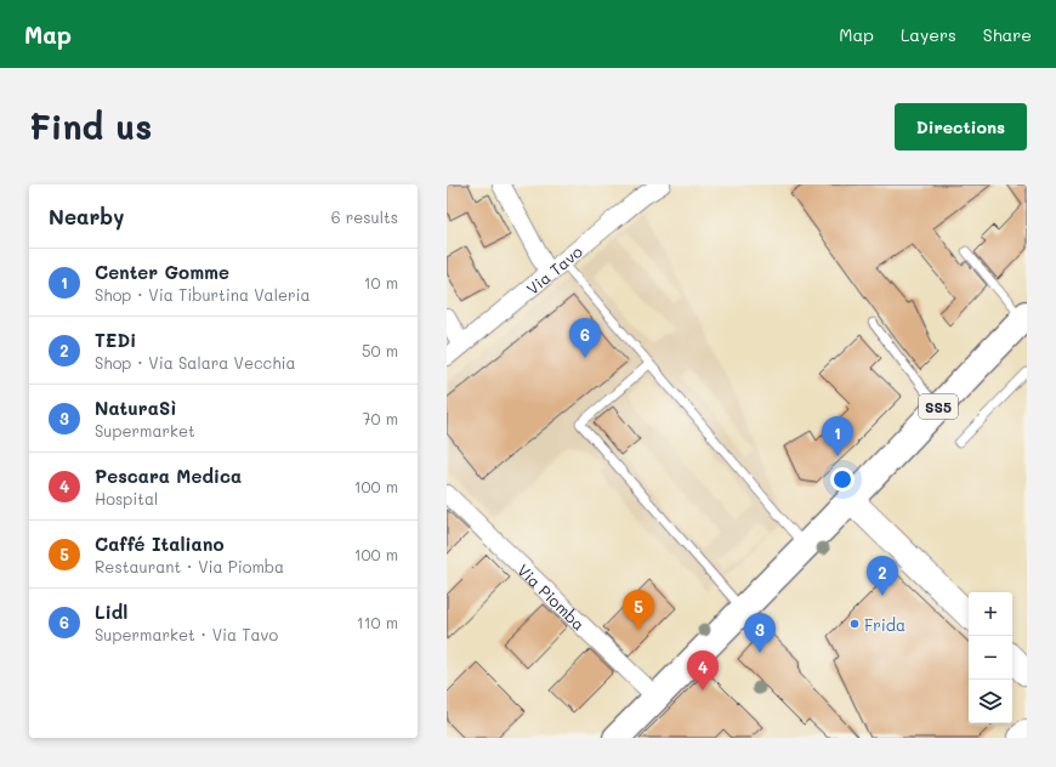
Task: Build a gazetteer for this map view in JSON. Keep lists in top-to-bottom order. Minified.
{"streets":{"main road":["SS5"],"street":["Via Tavo","Via Piomba"]},"crossings":[["SS5","Via Piomba"]],"places":["Frida"],"page":{"header":"Map","nav":["Map","Layers","Share"],"buttons":"Directions","title":"Find us","heading":["Nearby","6 results"],"list":[{"mark":"1","name":"Center Gomme","note":"Shop · Via Tiburtina Valeria","value":"10 m"},{"mark":"2","name":"TEDi","note":"Shop · Via Salara Vecchia","value":"50 m"},{"mark":"3","name":"NaturaSì","note":"Supermarket","value":"70 m"},{"mark":"4","name":"Pescara Medica","note":"Hospital","value":"100 m"},{"mark":"5","name":"Caffé Italiano","note":"Restaurant · Via Piomba","value":"100 m"},{"mark":"6","name":"Lidl","note":"Supermarket · Via Tavo","value":"110 m"}],"pins":["6","1","2","5","3","4"],"map_buttons":["+","−"]}}
